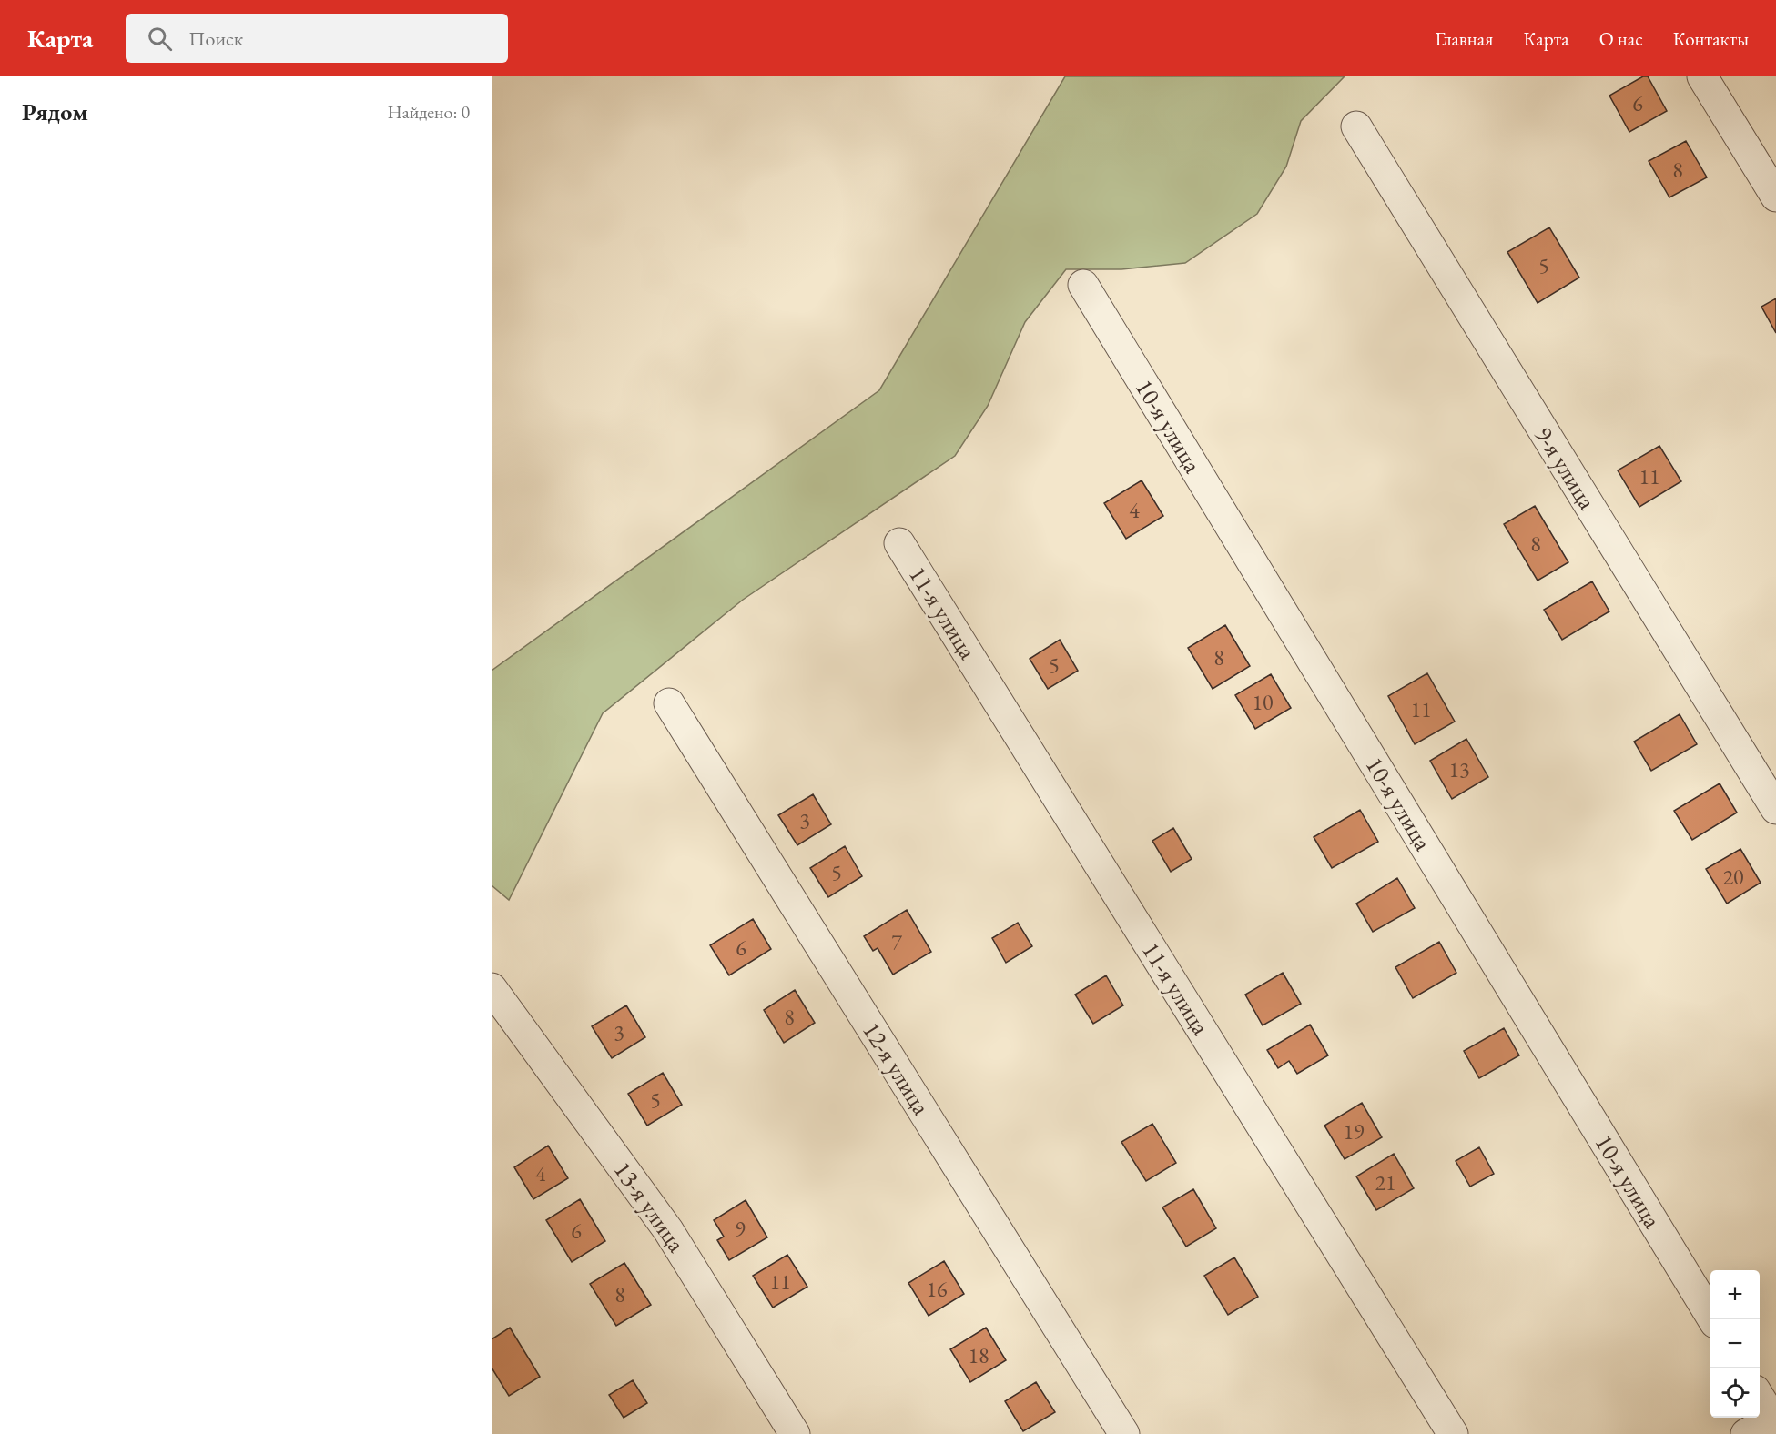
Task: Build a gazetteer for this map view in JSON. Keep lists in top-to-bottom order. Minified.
{"streets":{"street":["10-я улица","9-я улица","11-я улица","12-я улица","13-я улица"]},"house_numbers":["6","8","5","11","4","8","8","5","10","11","13","3","5","20","7","6","8","3","5","19","4","21","9","6","11","16","8","18"],"page":{"header":"Карта","search":"Поиск","nav":["Главная","Карта","О нас","Контакты"],"heading":["Рядом","Найдено: 0"],"map_buttons":["+","−"]}}
